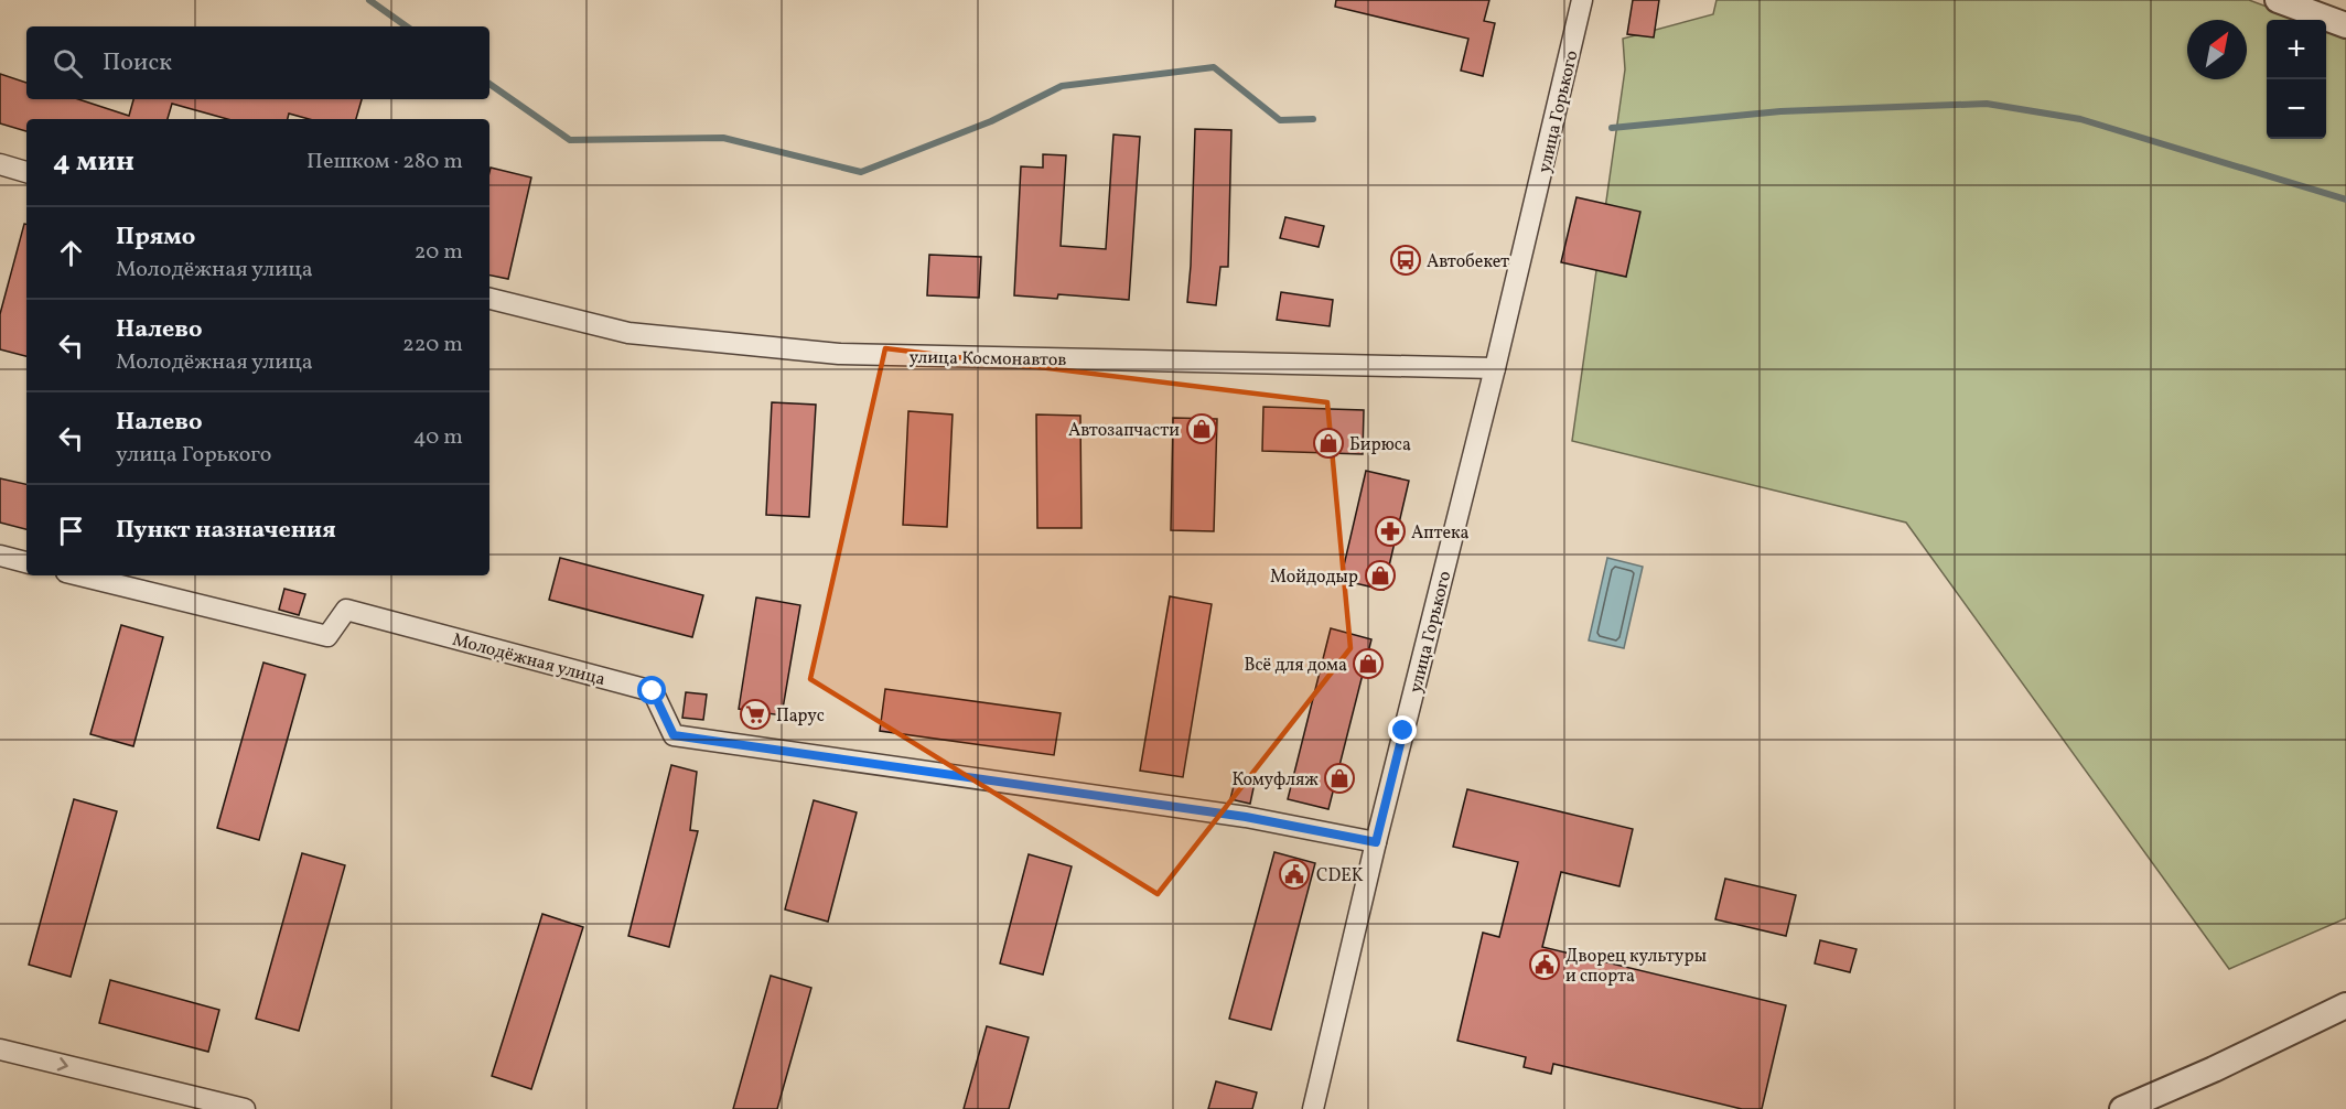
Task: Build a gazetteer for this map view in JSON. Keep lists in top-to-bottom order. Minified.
{"streets":{"street":["улица Горького","улица Космонавтов","Молодёжная улица"]},"crossings":[["улица Горького","улица Космонавтов"],["улица Горького","Молодёжная улица"]],"places":{"bus stop":["Автобекет"],"shop":["Автозапчасти","Бирюса","Мойдодыр","Всё для дома","Комуфляж"],"pharmacy":["Аптека"],"supermarket":["Парус"],"public building":["CDEK","Дворец культуры и спорта"]},"north":"top right","page":{"map_buttons":["+","−"],"search":"Поиск","heading":["4 мин","Пешком · 280 m"],"list":[["Прямо","Молодёжная улица","20 m"],["Налево","Молодёжная улица","220 m"],["Налево","улица Горького","40 m"],"Пункт назначения"]}}
